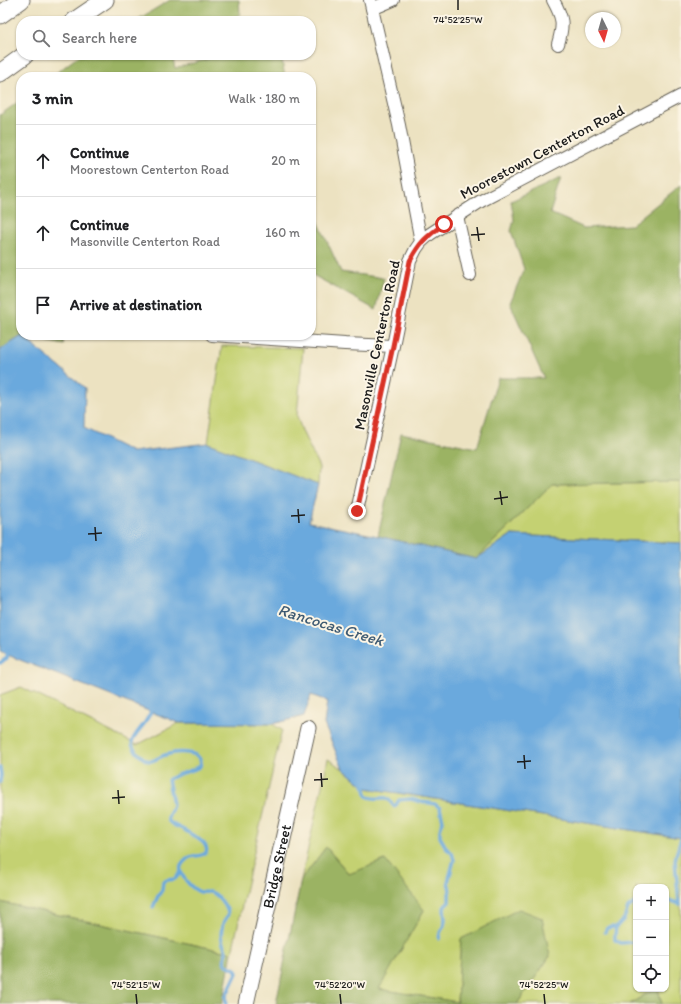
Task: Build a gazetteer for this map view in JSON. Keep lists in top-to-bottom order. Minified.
{"streets":{"main road":["Bridge Street"],"street":["Moorestown Centerton Road","Masonville Centerton Road"]},"crossings":[["Moorestown Centerton Road","Masonville Centerton Road"]],"water":["Rancocas Creek"],"north":"bottom","page":{"search":"Search here","heading":["3 min","Walk · 180 m"],"list":[["Continue","Moorestown Centerton Road","20 m"],["Continue","Masonville Centerton Road","160 m"],"Arrive at destination"],"map_buttons":["+","−"]},"coordinates":["74°52'25\"W","74°52'15\"W","74°52'20\"W"]}
